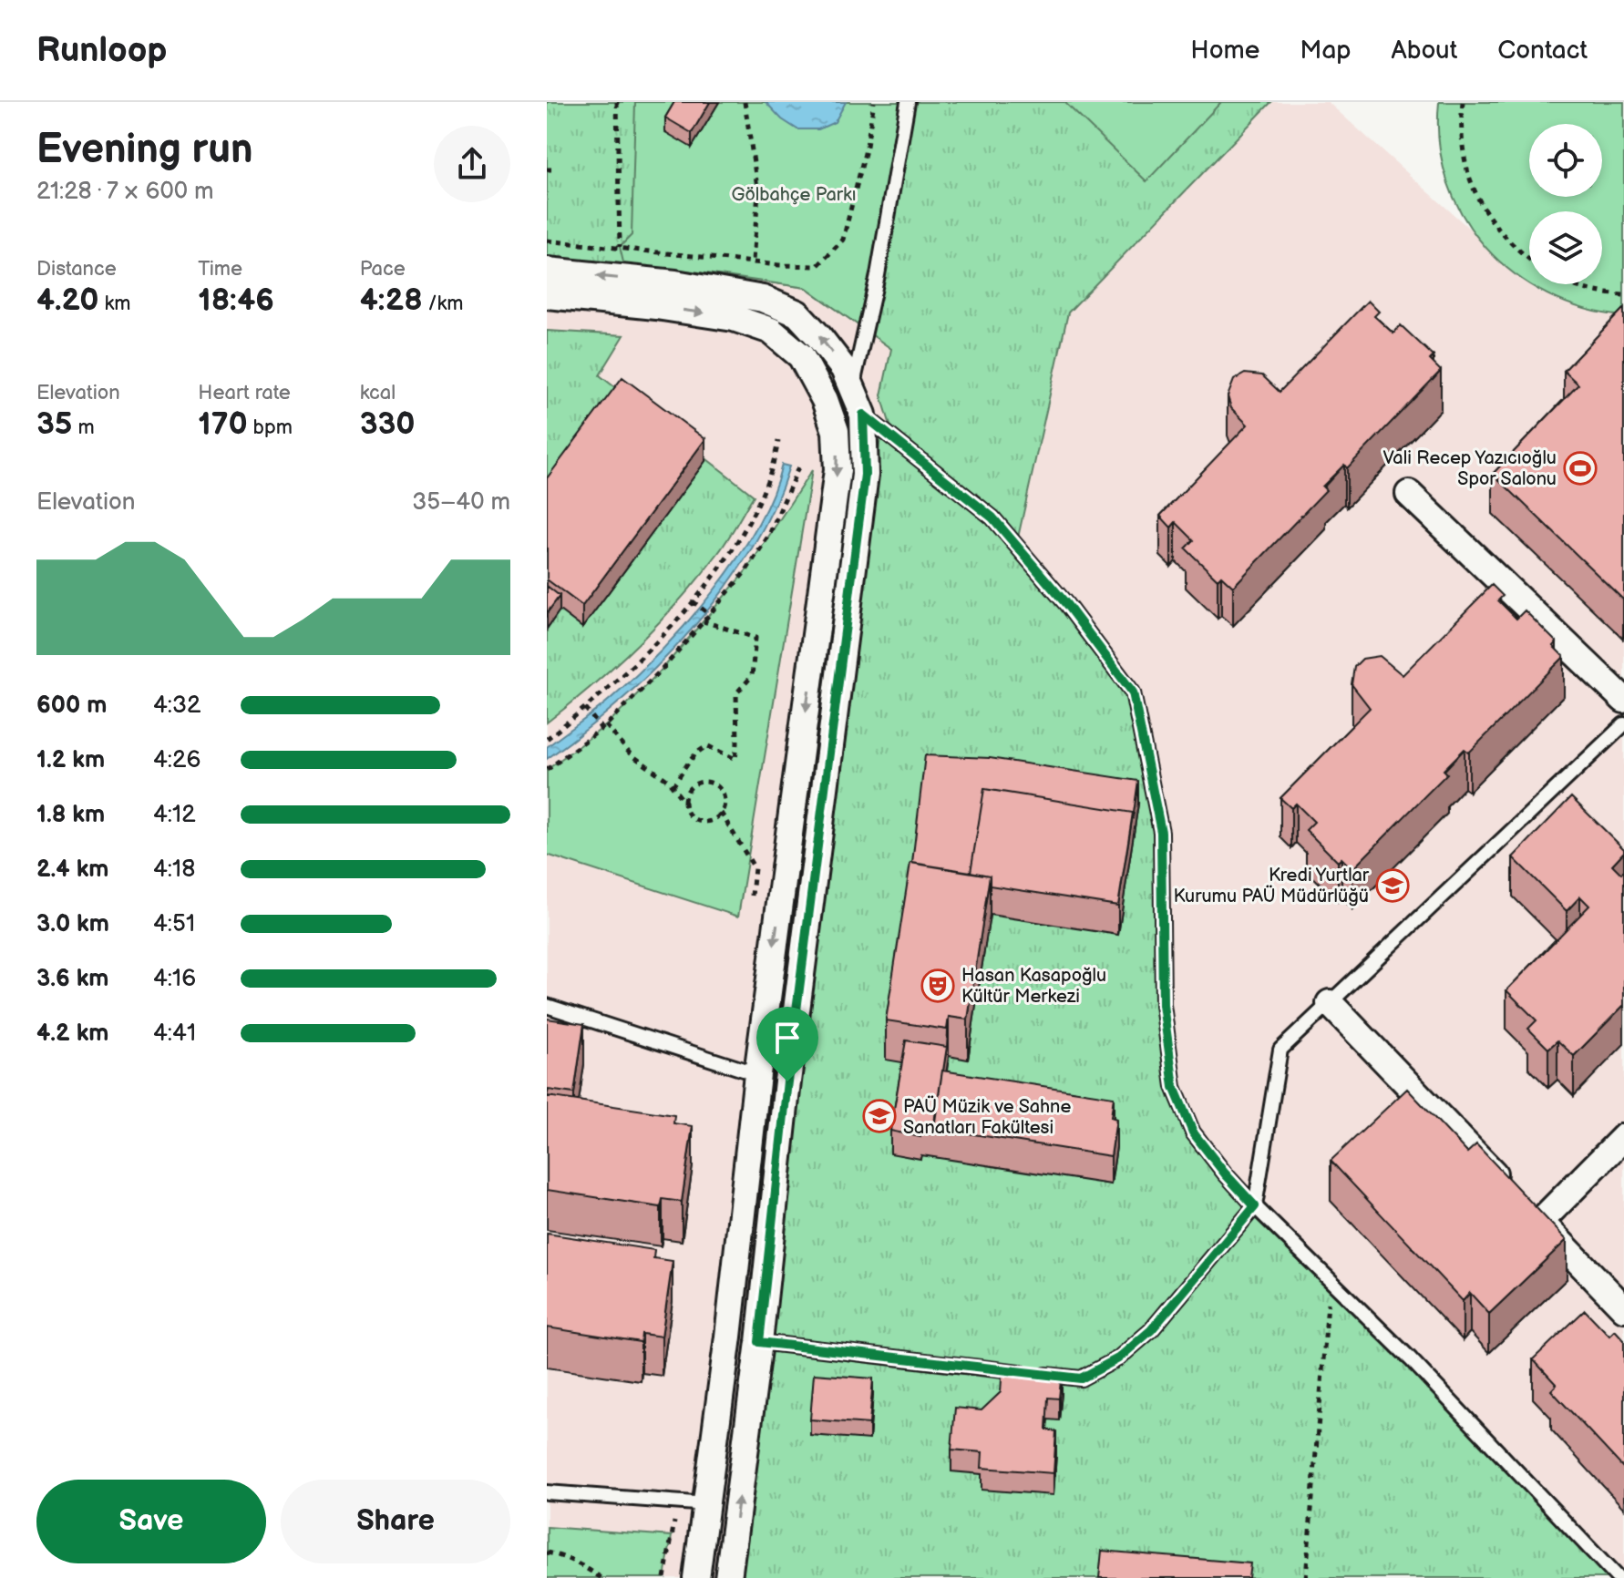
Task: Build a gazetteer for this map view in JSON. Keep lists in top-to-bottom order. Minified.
{"parks":["Gölbahçe Parkı"],"places":{"sports":["Vali Recep Yazıcıoğlu Spor Salonu"],"school or university":["Kredi Yurtlar Kurumu PAÜ Müdürlüğü","PAÜ Müzik ve Sahne Sanatları Fakültesi"],"theatre":["Hasan Kasapoğlu Kültür Merkezi"]},"page":{"header":"Runloop","nav":["Home","Map","About","Contact"],"heading":["Evening run","21:28 · 7 × 600 m"],"stats":[["Distance","4.20 km"],["Time","18:46"],["Pace","4:28 /km"],["Elevation","35 m"],["Heart rate","170 bpm"],["kcal","330"]],"chart":["Elevation","35–40 m"],"list":[{"name":"600 m","note":"4:32"},{"name":"1.2 km","note":"4:26"},{"name":"1.8 km","note":"4:12"},{"name":"2.4 km","note":"4:18"},{"name":"3.0 km","note":"4:51"},{"name":"3.6 km","note":"4:16"},{"name":"4.2 km","note":"4:41"}],"buttons":["Save","Share"]}}
